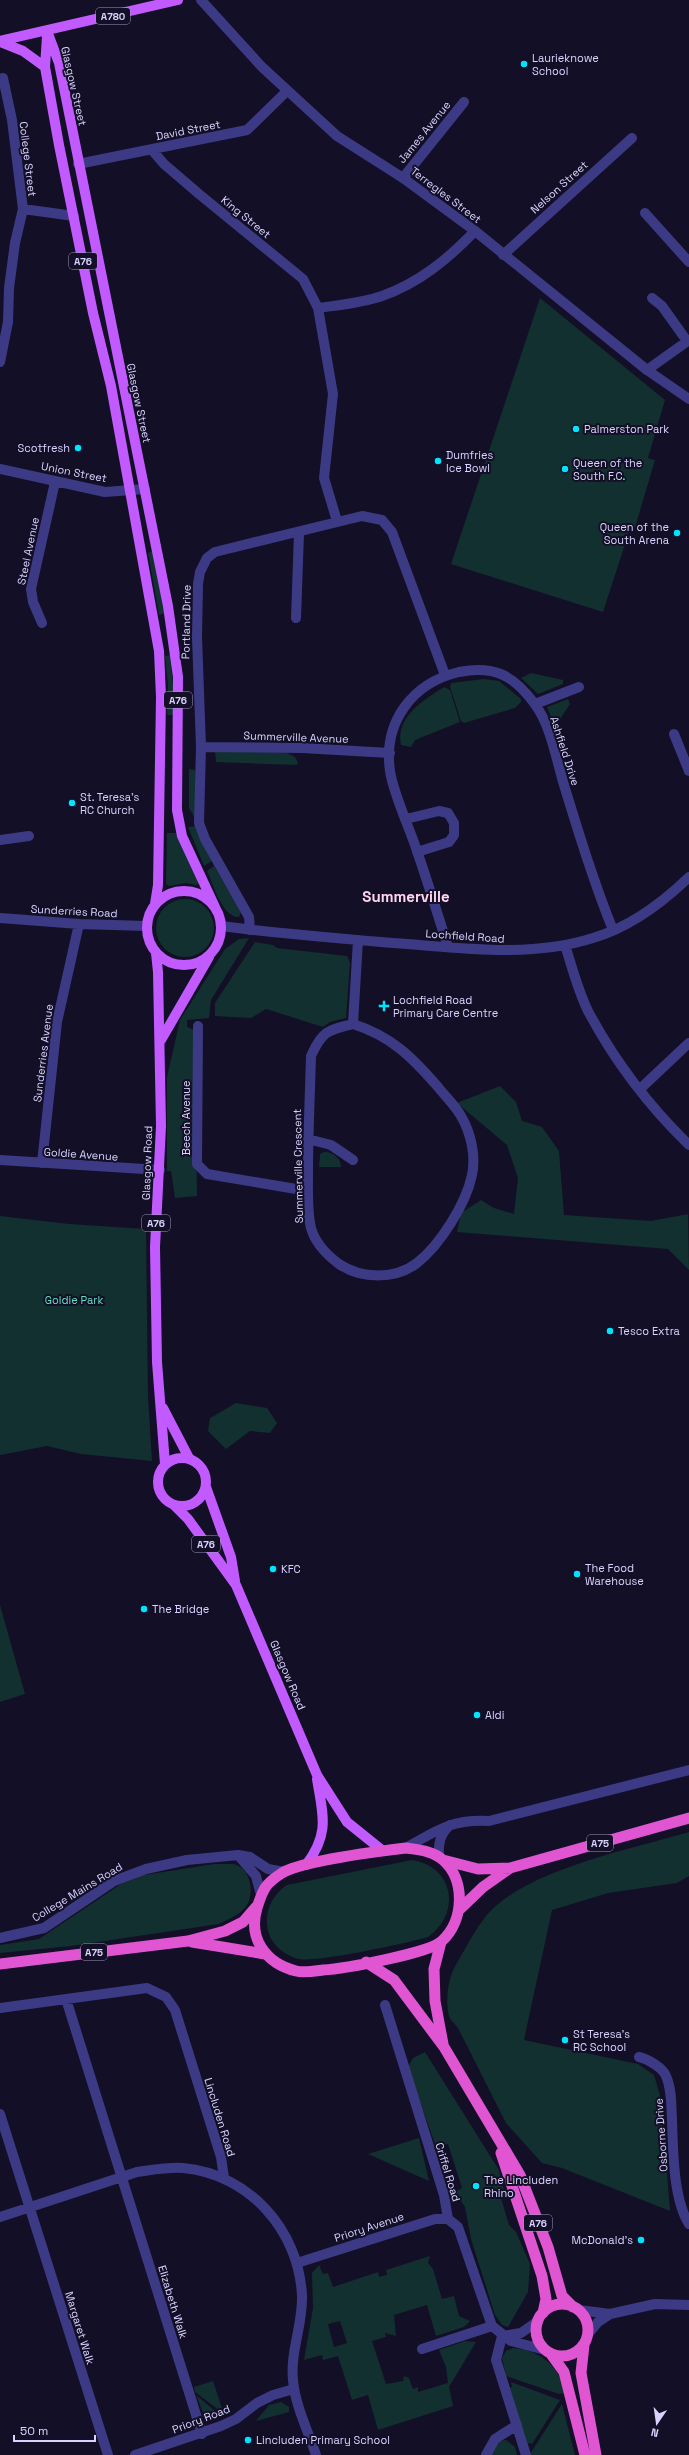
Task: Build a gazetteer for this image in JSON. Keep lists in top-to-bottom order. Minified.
{"streets":{"highway":["A76","A75"],"main road":["A780","Glasgow Street","Glasgow Road"],"street":["David Street","James Avenue","College Street","Nelson Street","Terregles Street","King Street","Union Street","Steel Avenue","Portland Drive","Summerville Avenue","Ashfield Drive","Sunderries Road","Lochfield Road","Sunderries Avenue","Beech Avenue","Goldie Avenue","Summerville Crescent","College Mains Road","Lincluden Road","Osborne Drive","Criffel Road","Priory Avenue","Elizabeth Walk","Margaret Walk","Priory Road"]},"crossings":[["A780","Glasgow Street"],["Glasgow Street","David Street"],["Glasgow Street","A76"],["Glasgow Street","Union Street"],["David Street","Terregles Street"],["David Street","King Street"],["James Avenue","Terregles Street"],["Nelson Street","Terregles Street"],["King Street","Portland Drive"],["A76","Union Street"],["A76","Sunderries Road"],["A76","Lochfield Road"],["A76","Glasgow Road"],["A76","A75"],["A76","Criffel Road"],["Union Street","Steel Avenue"],["Portland Drive","Summerville Avenue"],["Portland Drive","Ashfield Drive"],["Portland Drive","Lochfield Road"],["Summerville Avenue","Ashfield Drive"],["Ashfield Drive","Lochfield Road"],["Sunderries Road","Lochfield Road"],["Sunderries Road","Sunderries Avenue"],["Sunderries Road","Glasgow Road"],["Lochfield Road","Glasgow Road"],["Sunderries Avenue","Goldie Avenue"],["Beech Avenue","Summerville Crescent"],["Goldie Avenue","Glasgow Road"],["Glasgow Road","A75"],["A75","College Mains Road"],["Lincluden Road","Elizabeth Walk"],["Criffel Road","Priory Avenue"],["Elizabeth Walk","Priory Road"]],"districts":["Summerville"],"parks":["Goldie Park"],"places":{"other":["Laurieknowe School","Palmerston Park","Scotfresh","Dumfries Ice Bowl","Queen of the South F.C.","Queen of the South Arena","St. Teresa's RC Church","Tesco Extra","KFC","The Food Warehouse","The Bridge","Aldi","St Teresa's RC School","The Lincluden Rhino","McDonald's","Lincluden Primary School"],"health":["Lochfield Road Primary Care Centre"]},"scale_bar":"50 m","north":"bottom"}
